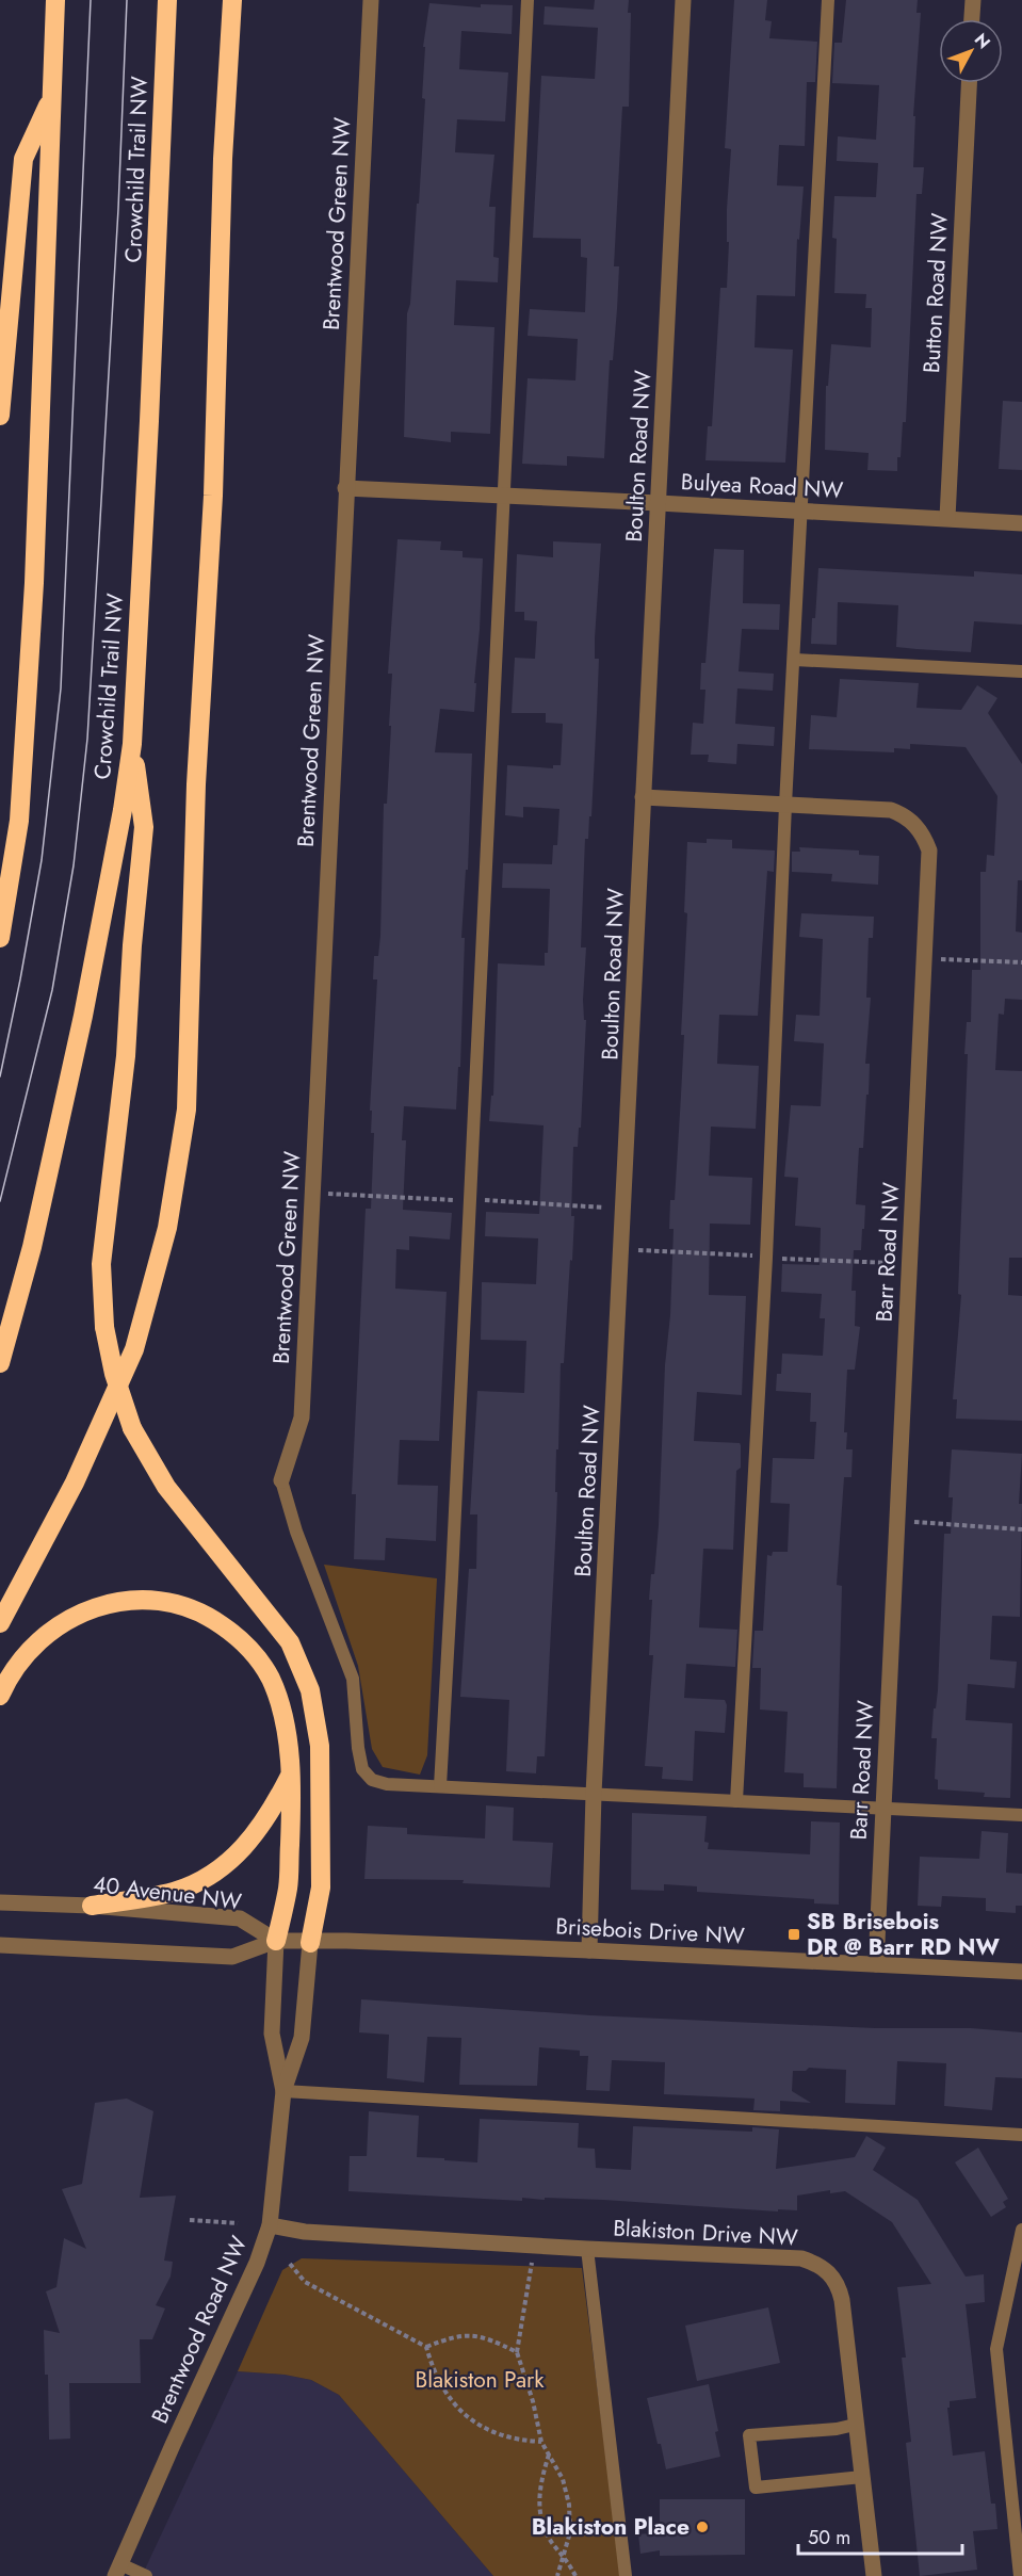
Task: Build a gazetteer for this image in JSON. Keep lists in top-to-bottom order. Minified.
{"streets":{"highway":["Crowchild Trail NW"],"street":["Brentwood Green NW","Button Road NW","Boulton Road NW","Bulyea Road NW","Barr Road NW","40 Avenue NW","Brisebois Drive NW","Blakiston Drive NW","Brentwood Road NW"]},"crossings":[["Brentwood Green NW","Bulyea Road NW"],["Button Road NW","Bulyea Road NW"],["Boulton Road NW","Bulyea Road NW"],["Boulton Road NW","Barr Road NW"],["Boulton Road NW","Brisebois Drive NW"],["Barr Road NW","Brisebois Drive NW"],["40 Avenue NW","Brisebois Drive NW"],["40 Avenue NW","Brentwood Road NW"],["Brisebois Drive NW","Brentwood Road NW"],["Blakiston Drive NW","Brentwood Road NW"]],"parks":["Blakiston Park"],"places":{"transit":["SB Brisebois DR @ Barr RD NW"],"other":["Blakiston Place"]},"scale_bar":"50 m","north":"top right"}
